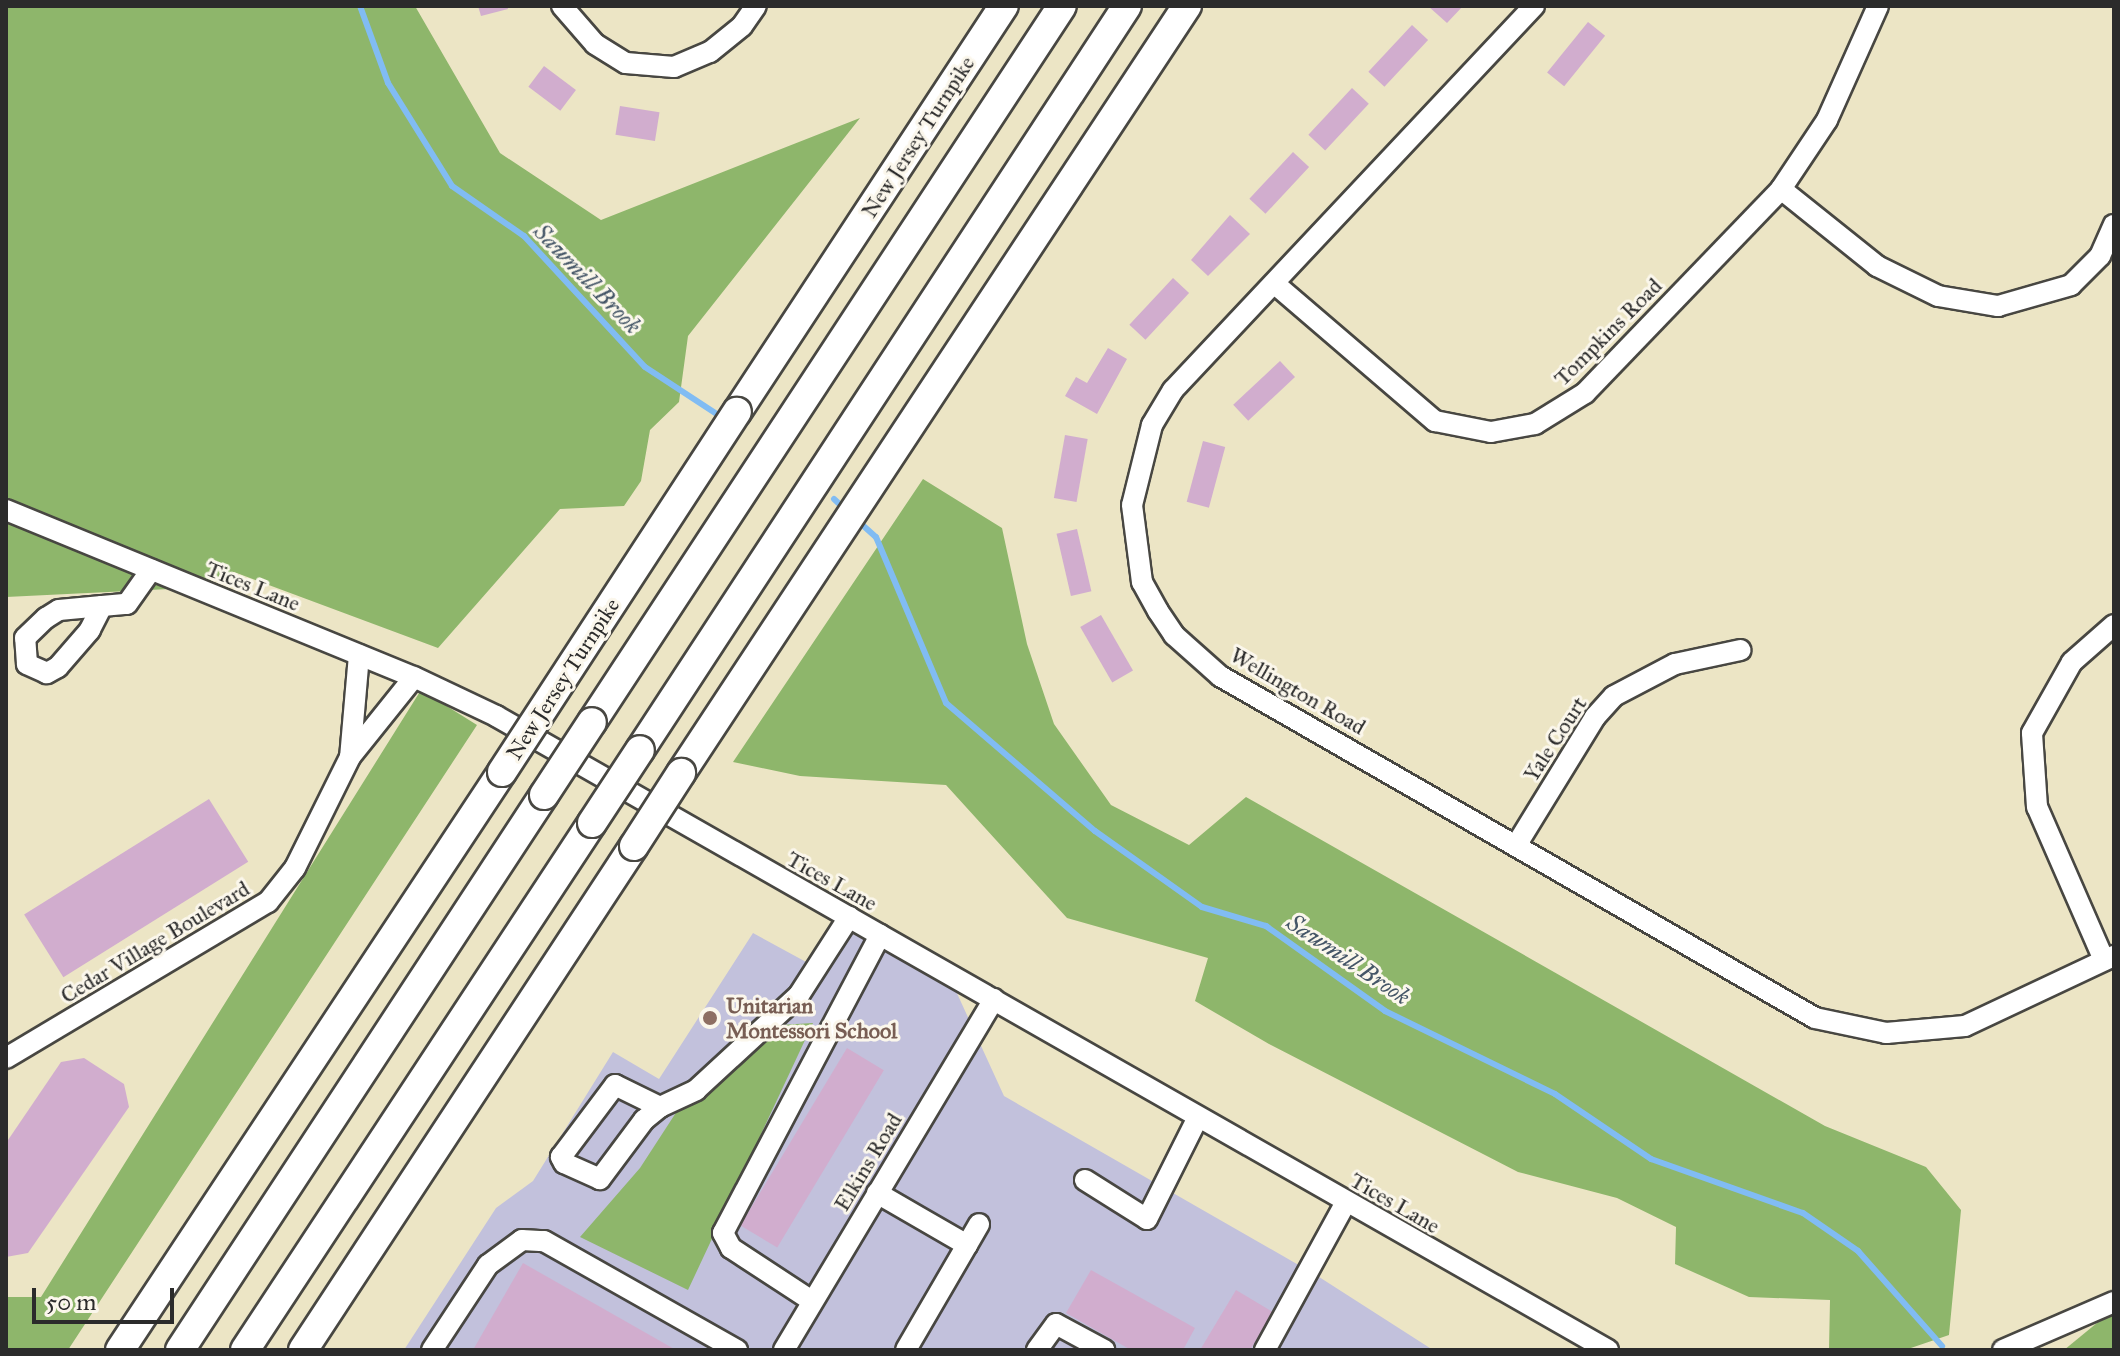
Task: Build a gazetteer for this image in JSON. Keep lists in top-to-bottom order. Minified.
{"streets":{"highway":["New Jersey Turnpike"],"street":["Tompkins Road","Tices Lane","Wellington Road","Yale Court","Cedar Village Boulevard","Elkins Road"]},"crossings":[["Tompkins Road","Wellington Road"],["Tices Lane","Cedar Village Boulevard"],["Tices Lane","Elkins Road"],["Wellington Road","Yale Court"]],"water":["Sawmill Brook"],"places":["Unitarian Montessori School"],"scale_bar":"50 m"}
